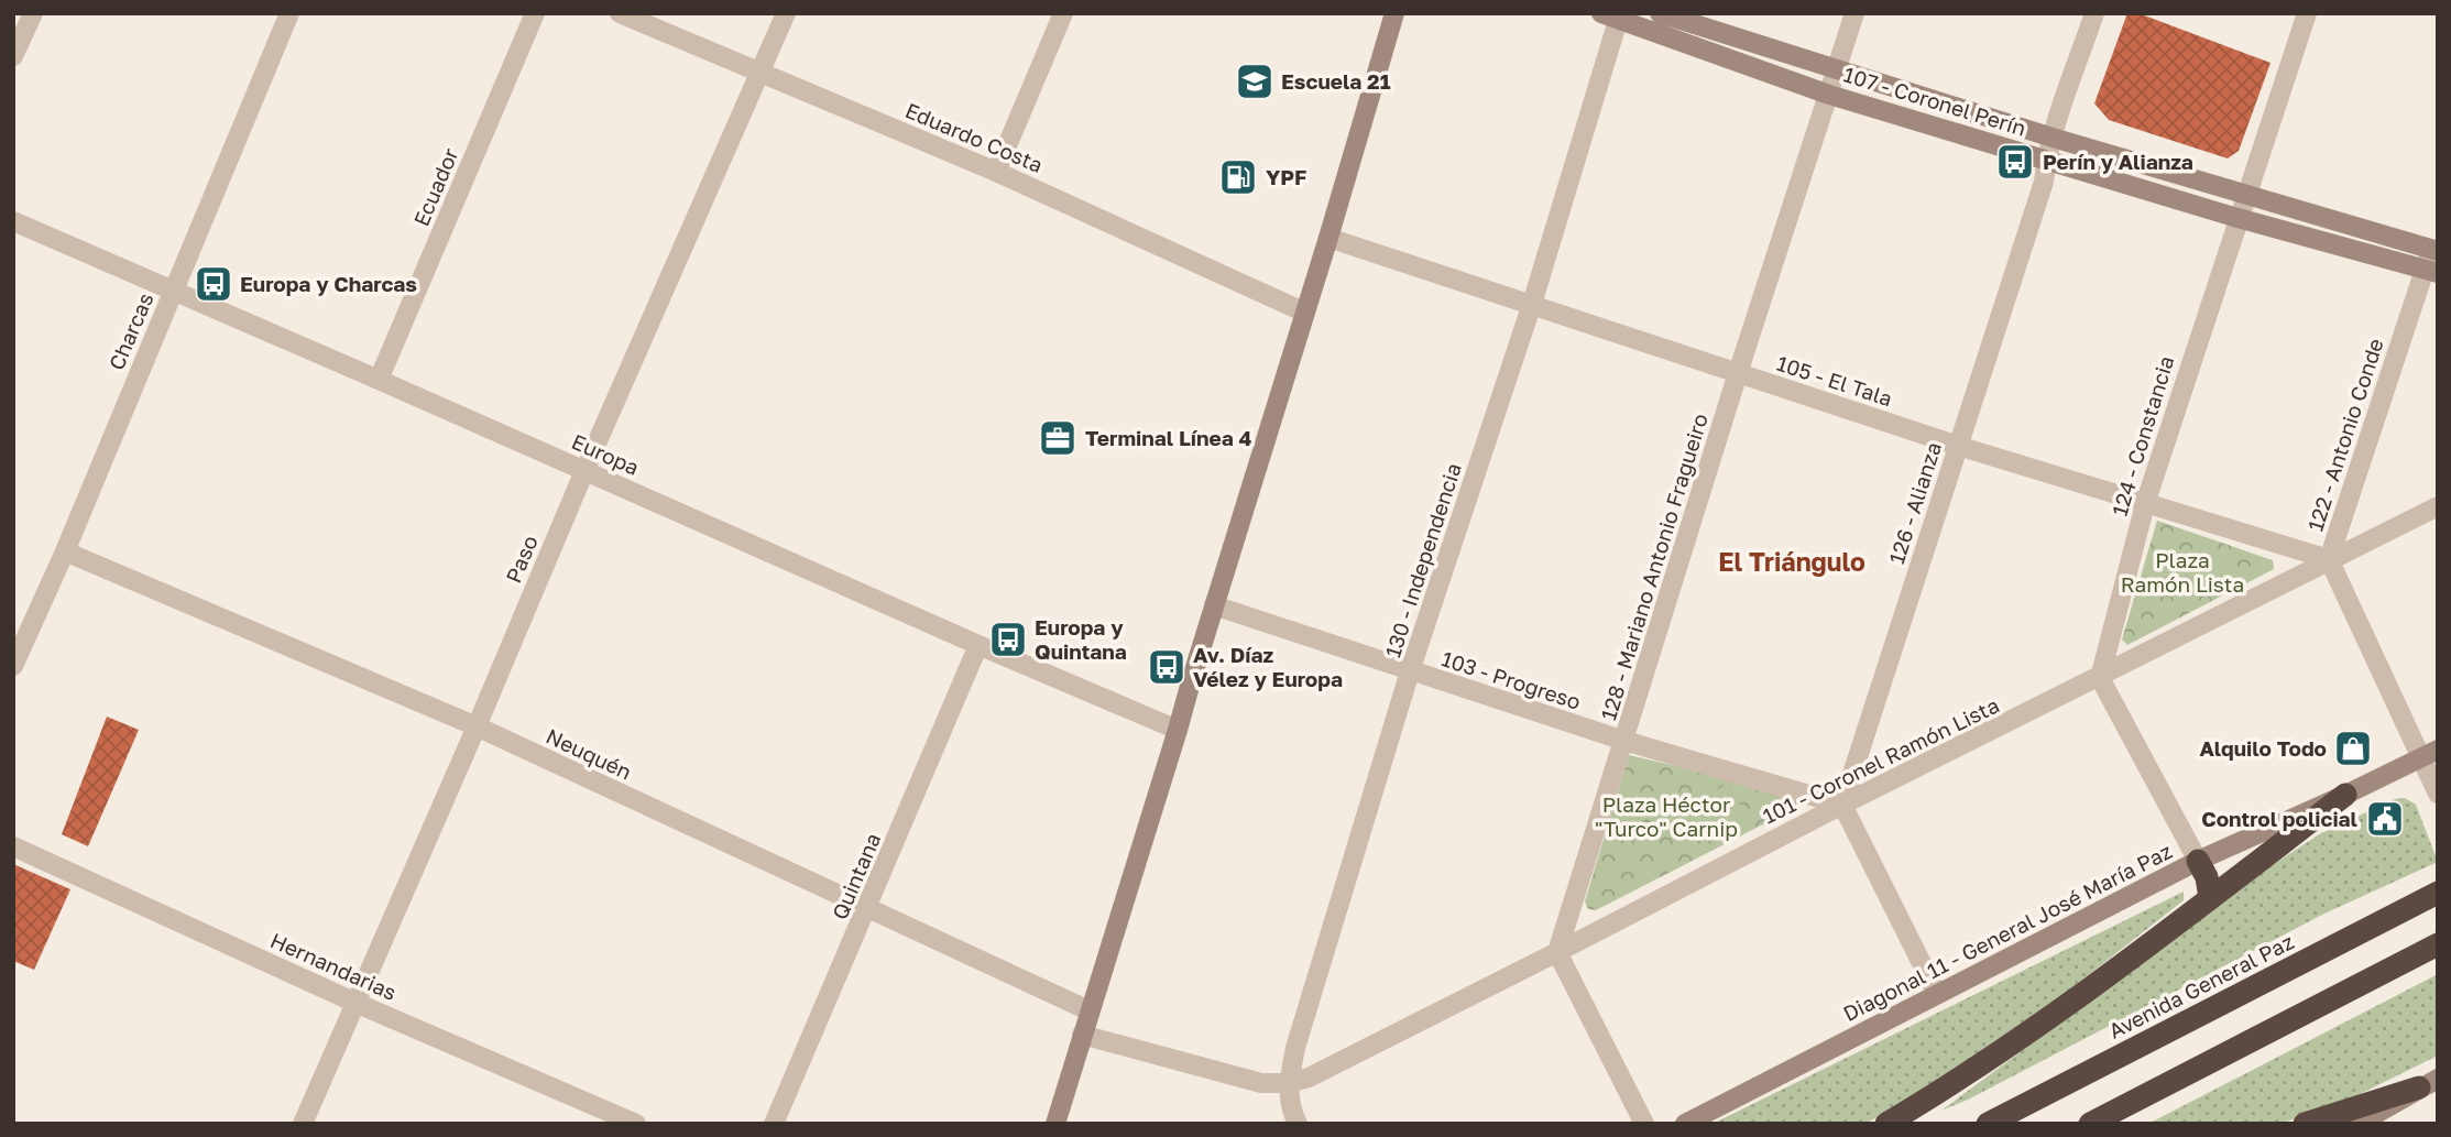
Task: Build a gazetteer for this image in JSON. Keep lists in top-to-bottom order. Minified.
{"streets":{"highway":["Avenida General Paz"],"street":["107 - Coronel Perín","Eduardo Costa","Ecuador","Charcas","105 - El Tala","122 - Antonio Conde","124 - Constancia","Europa","126 - Alianza","Paso","130 - Independencia","128 - Mariano Antonio Fragueiro","103 - Progreso","Neuquén","101 - Coronel Ramón Lista","Quintana","Diagonal 11 - General José María Paz","Hernandarias"]},"crossings":[["107 - Coronel Perín","122 - Antonio Conde"],["107 - Coronel Perín","124 - Constancia"],["107 - Coronel Perín","126 - Alianza"],["107 - Coronel Perín","130 - Independencia"],["107 - Coronel Perín","128 - Mariano Antonio Fragueiro"],["Eduardo Costa","Paso"],["Ecuador","Europa"],["Charcas","Europa"],["Charcas","Neuquén"],["105 - El Tala","122 - Antonio Conde"],["105 - El Tala","124 - Constancia"],["105 - El Tala","126 - Alianza"],["105 - El Tala","130 - Independencia"],["105 - El Tala","128 - Mariano Antonio Fragueiro"],["105 - El Tala","101 - Coronel Ramón Lista"],["122 - Antonio Conde","101 - Coronel Ramón Lista"],["122 - Antonio Conde","Diagonal 11 - General José María Paz"],["124 - Constancia","101 - Coronel Ramón Lista"],["Europa","Paso"],["Europa","Quintana"],["126 - Alianza","103 - Progreso"],["126 - Alianza","101 - Coronel Ramón Lista"],["Paso","Neuquén"],["Paso","Hernandarias"],["130 - Independencia","103 - Progreso"],["130 - Independencia","101 - Coronel Ramón Lista"],["128 - Mariano Antonio Fragueiro","103 - Progreso"],["128 - Mariano Antonio Fragueiro","101 - Coronel Ramón Lista"],["103 - Progreso","101 - Coronel Ramón Lista"],["Neuquén","Quintana"]],"districts":["El Triángulo"],"parks":["Plaza Ramón Lista","Plaza Héctor \"Turco\" Carnip"],"places":{"school or university":["Escuela 21"],"bus stop":["Perín y Alianza","Europa y Charcas","Europa y Quintana","Av. Díaz Vélez y Europa"],"fuel station":["YPF"],"office":["Terminal Línea 4"],"shop":["Alquilo Todo"],"public building":["Control policial"]}}
